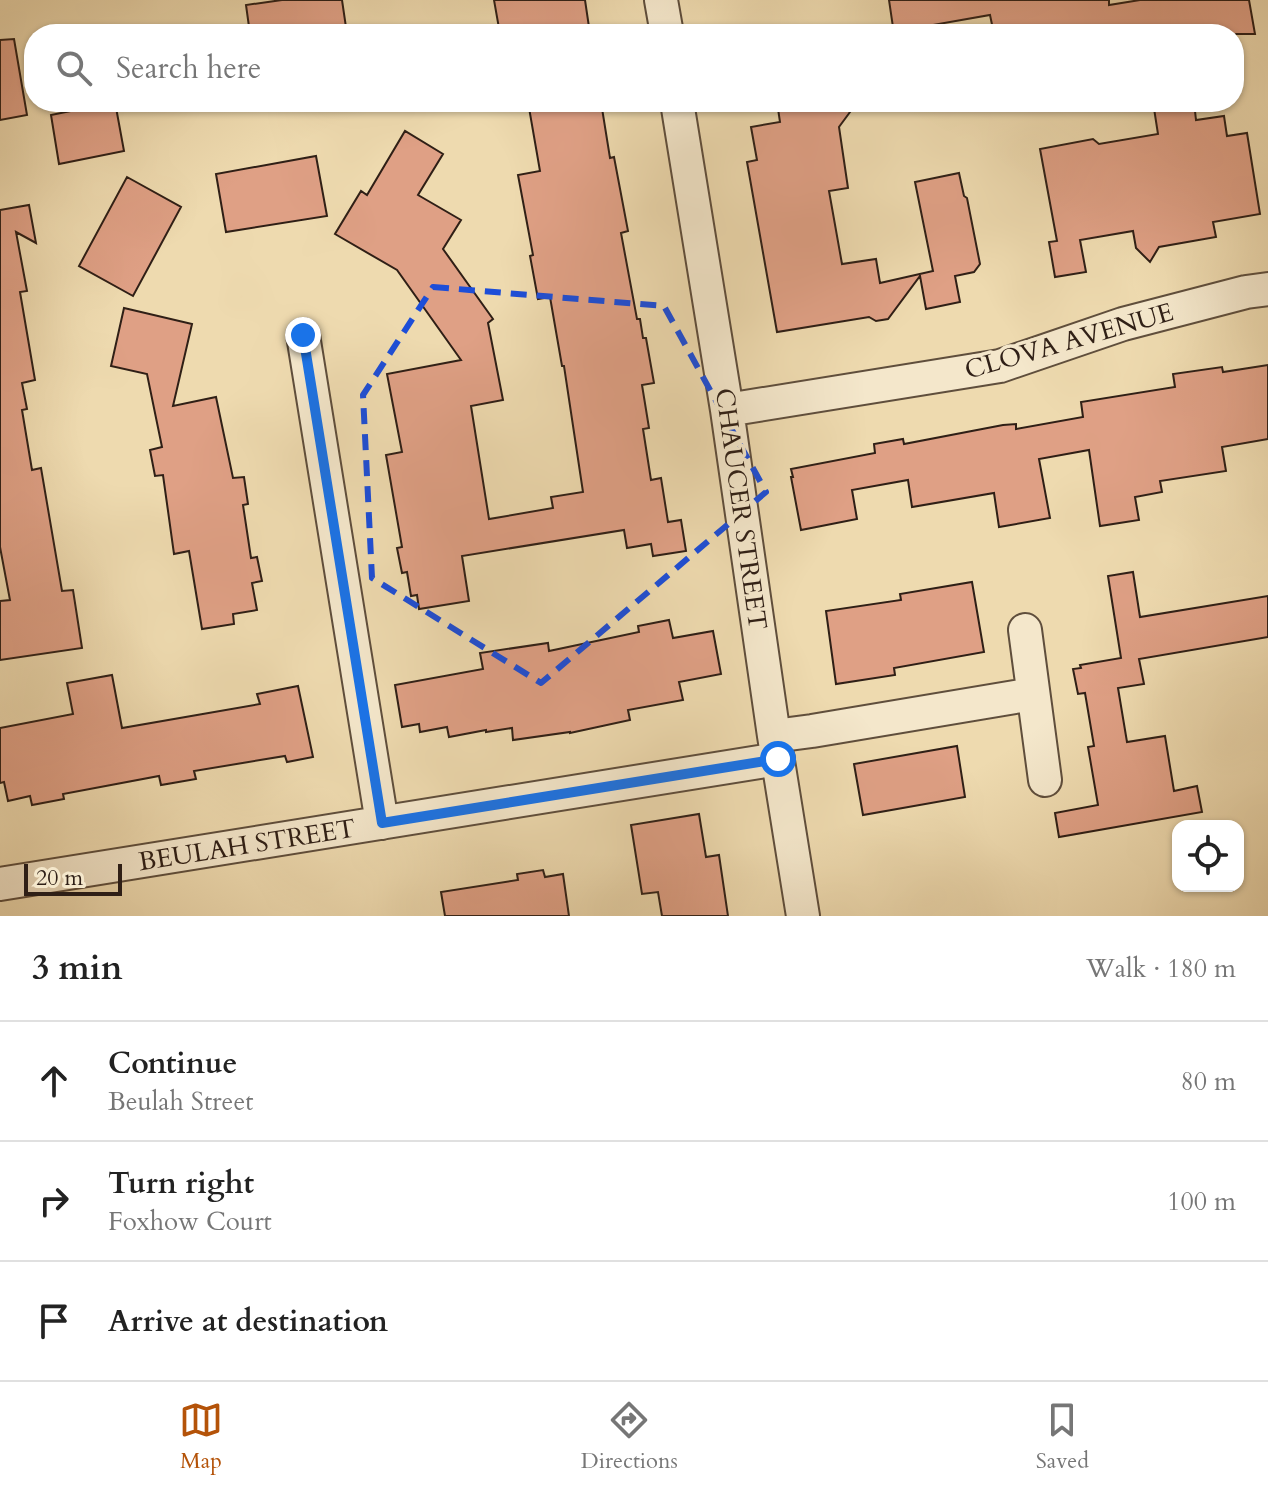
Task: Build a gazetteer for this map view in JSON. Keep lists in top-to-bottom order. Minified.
{"streets":{"street":["CLOVA AVENUE","CHAUCER STREET","BEULAH STREET"]},"crossings":[["CLOVA AVENUE","CHAUCER STREET"],["CHAUCER STREET","BEULAH STREET"]],"scale_bar":"20 m","page":{"search":"Search here","scale":"20 m","heading":["3 min","Walk · 180 m"],"list":[["Continue","Beulah Street","80 m"],["Turn right","Foxhow Court","100 m"],"Arrive at destination"],"nav":["Map","Directions","Saved"]}}
